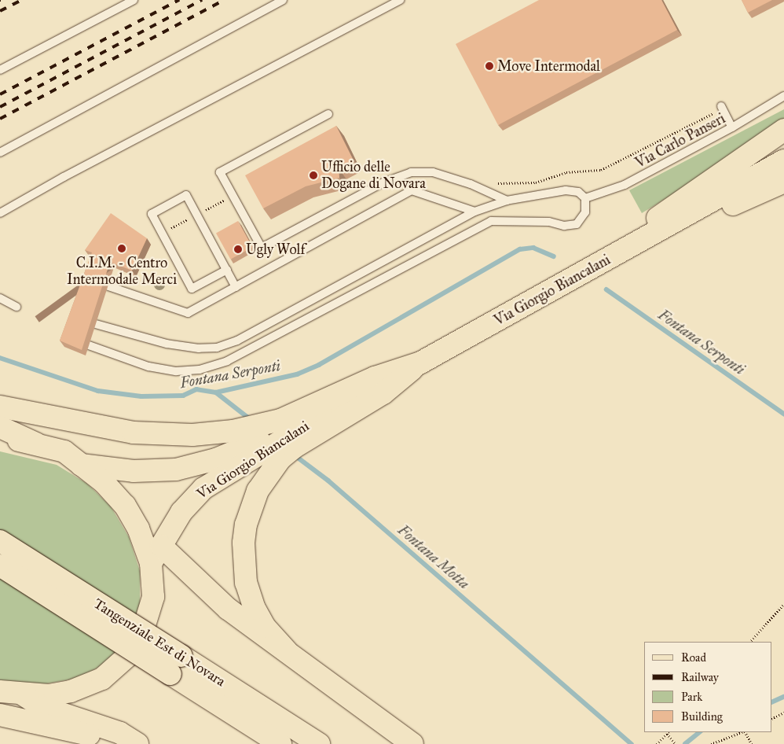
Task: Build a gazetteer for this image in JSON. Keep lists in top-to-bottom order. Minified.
{"streets":{"main road":["Via Giorgio Biancalani","Tangenziale Est di Novara"],"lane":["Via Carlo Panseri"]},"water":["Fontana Serponti","Fontana Motta"],"places":["Move Intermodal","Ufficio delle Dogane di Novara","C.I.M. - Centro Intermodale Merci","Ugly Wolf"],"legend":["Road","Railway","Park","Building"]}
